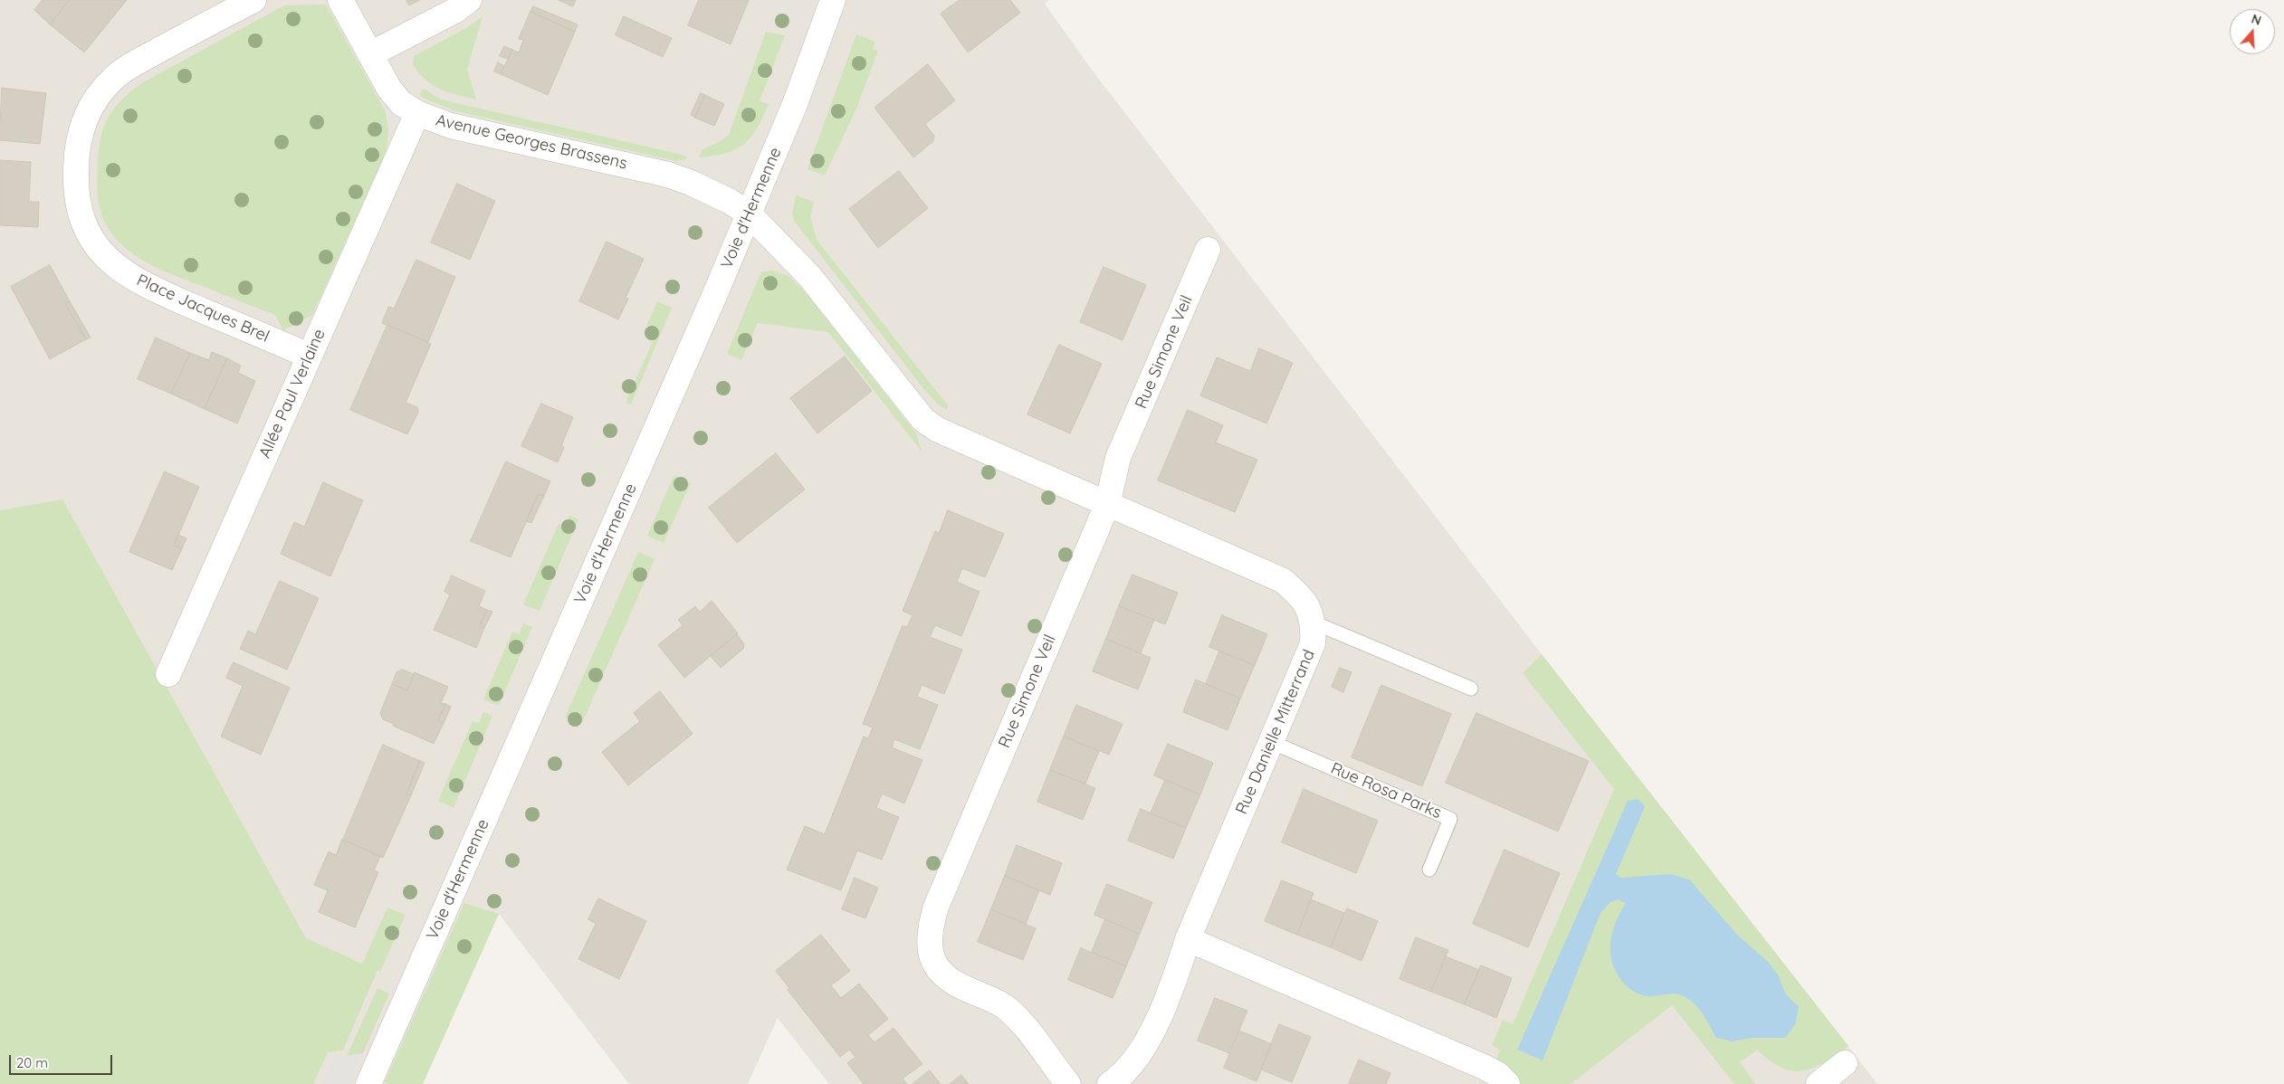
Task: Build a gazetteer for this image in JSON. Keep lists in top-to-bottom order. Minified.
{"streets":{"street":["Avenue Georges Brassens","Voie d'Hermenne","Place Jacques Brel","Rue Simone Veil","Allée Paul Verlaine","Rue Danielle Mitterrand"],"lane":["Rue Rosa Parks"]},"crossings":[["Avenue Georges Brassens","Voie d'Hermenne"],["Avenue Georges Brassens","Rue Simone Veil"],["Avenue Georges Brassens","Allée Paul Verlaine"],["Avenue Georges Brassens","Rue Danielle Mitterrand"],["Place Jacques Brel","Allée Paul Verlaine"],["Rue Simone Veil","Rue Danielle Mitterrand"],["Rue Danielle Mitterrand","Rue Rosa Parks"]],"scale_bar":"20 m","north":"top"}
